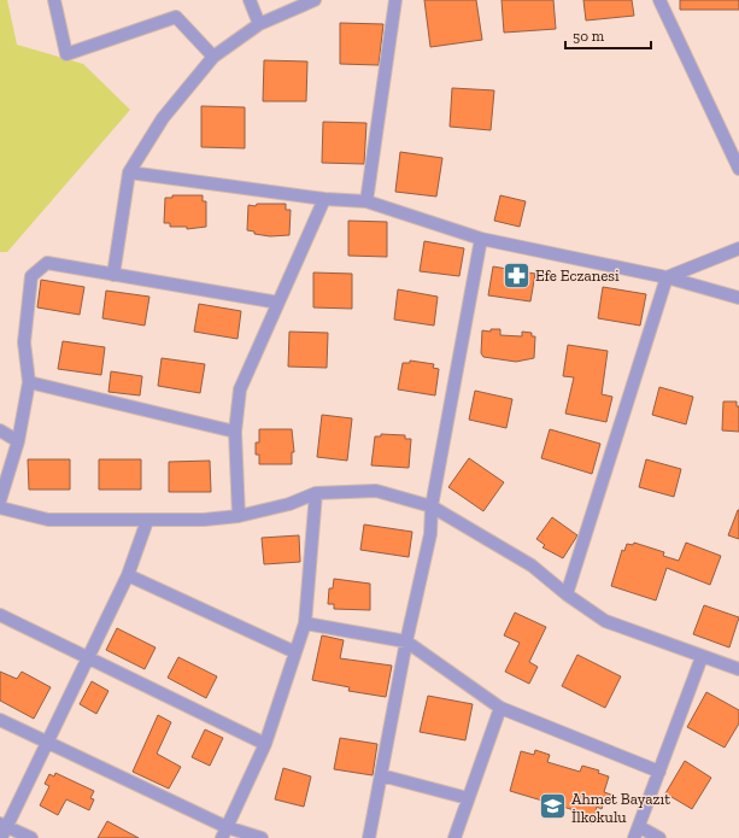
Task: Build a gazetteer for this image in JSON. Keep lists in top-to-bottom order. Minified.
{"places":{"pharmacy":["Efe Eczanesi"],"school or university":["Ahmet Bayazıt İlkokulu"]},"scale_bar":"50 m"}
